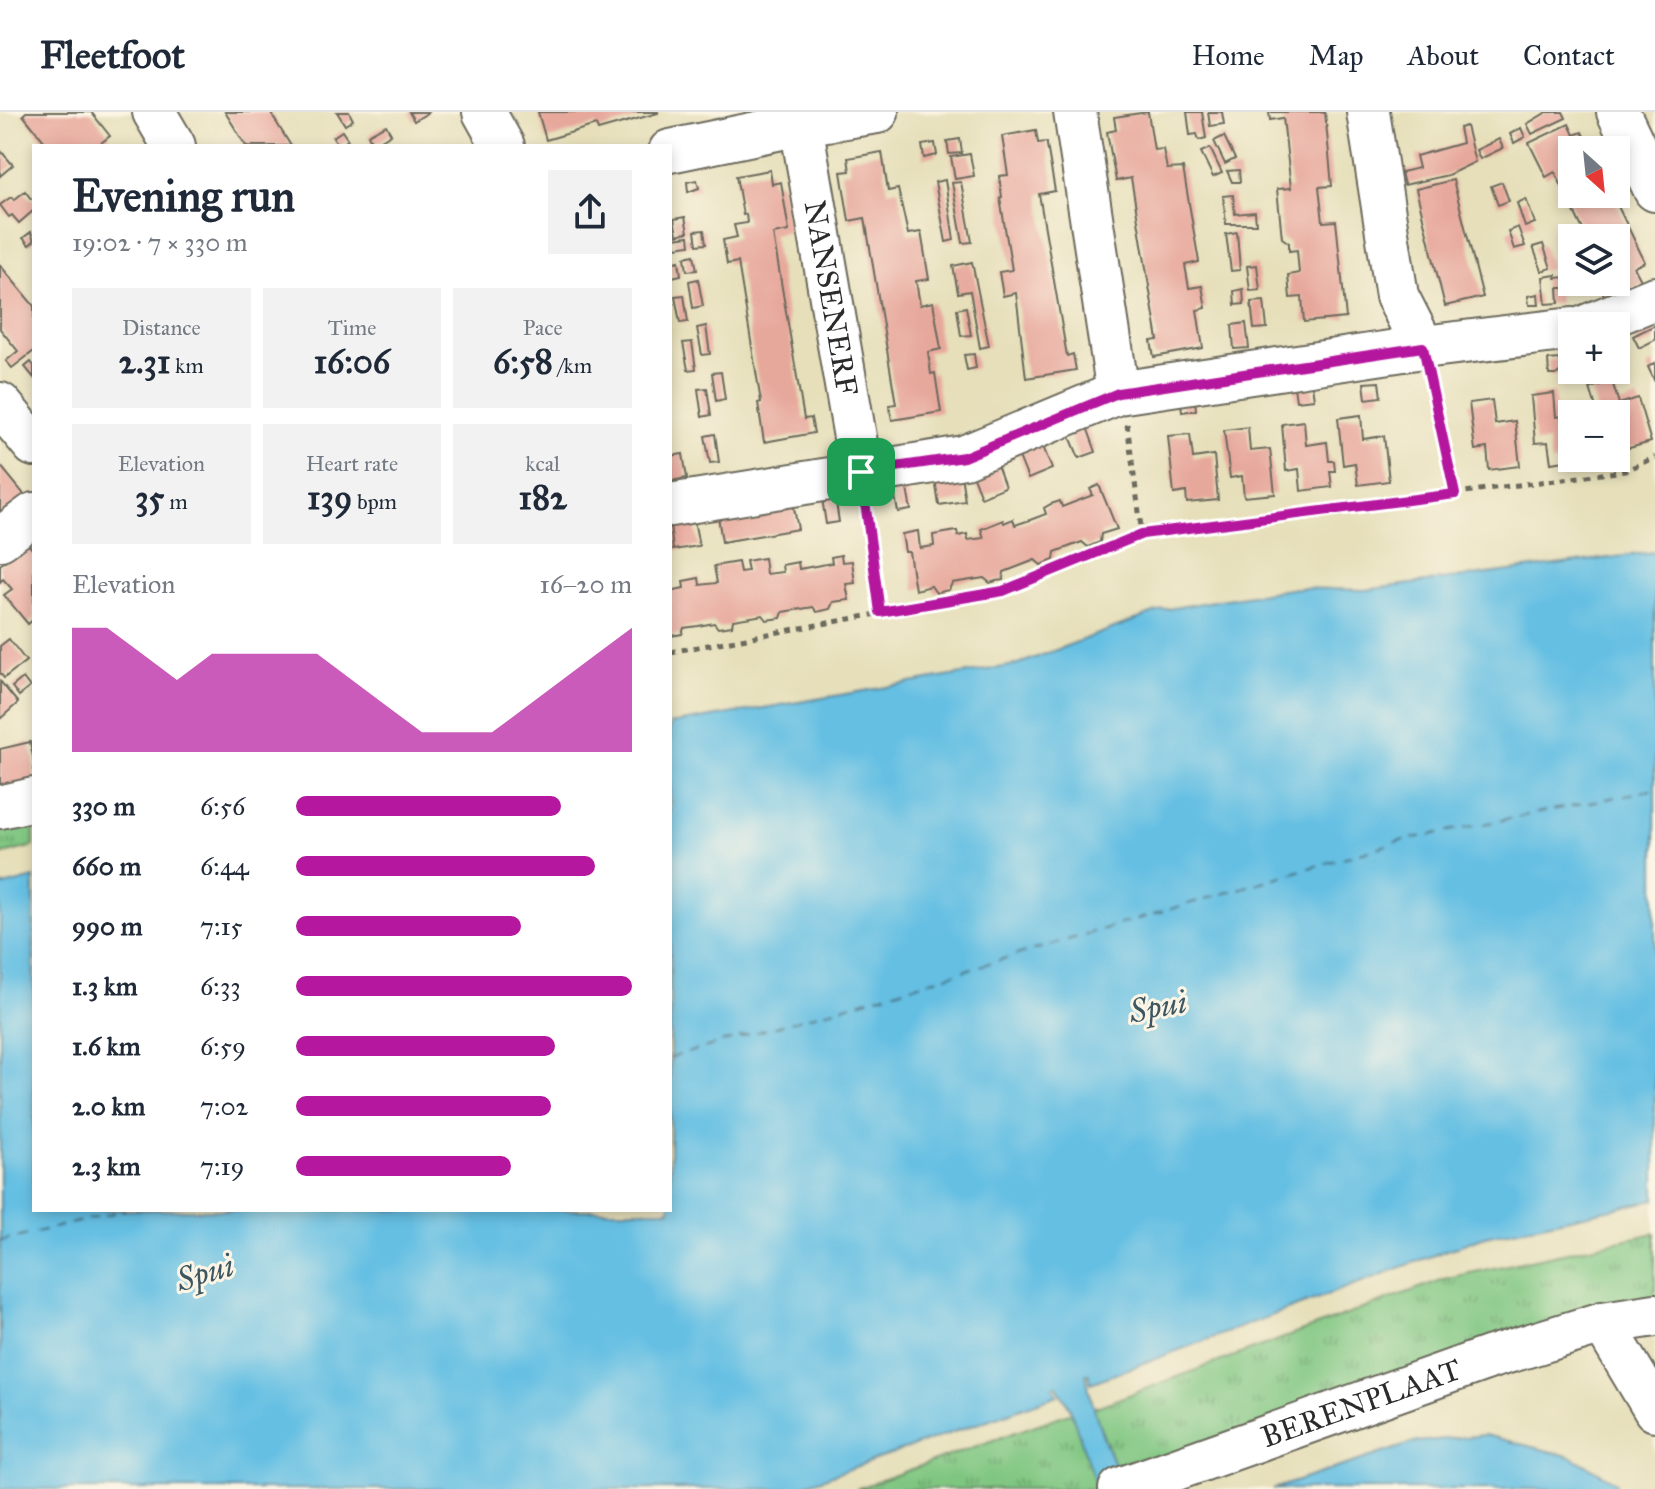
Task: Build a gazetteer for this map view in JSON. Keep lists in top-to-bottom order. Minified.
{"streets":{"street":["NANSENERF","BERENPLAAT"]},"water":["Spui"],"north":"bottom right","page":{"header":"Fleetfoot","nav":["Home","Map","About","Contact"],"map_buttons":["+","−"],"heading":["Evening run","19:02 · 7 × 330 m"],"stats":[["Distance","2.31 km"],["Time","16:06"],["Pace","6:58 /km"],["Elevation","35 m"],["Heart rate","139 bpm"],["kcal","182"]],"chart":["Elevation","16–20 m"],"list":[{"name":"330 m","note":"6:56"},{"name":"660 m","note":"6:44"},{"name":"990 m","note":"7:15"},{"name":"1.3 km","note":"6:33"},{"name":"1.6 km","note":"6:59"},{"name":"2.0 km","note":"7:02"},{"name":"2.3 km","note":"7:19"}]}}
